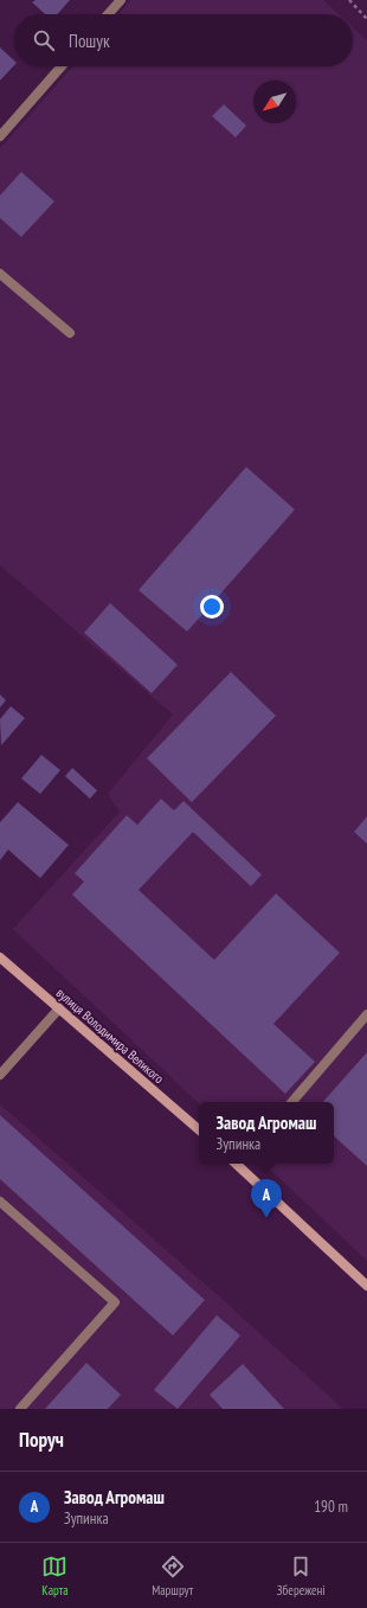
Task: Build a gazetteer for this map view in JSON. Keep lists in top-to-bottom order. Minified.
{"streets":{"main road":["вулиця Володимира Великого"]},"north":"bottom left","page":{"search":"Пошук","popup":["Завод Агромаш","Зупинка"],"pins":"A","heading":"Поруч","list":[{"mark":"A","name":"Завод Агромаш","note":"Зупинка","value":"190 m"}],"nav":["Карта","Маршрут","Збережені"]}}
